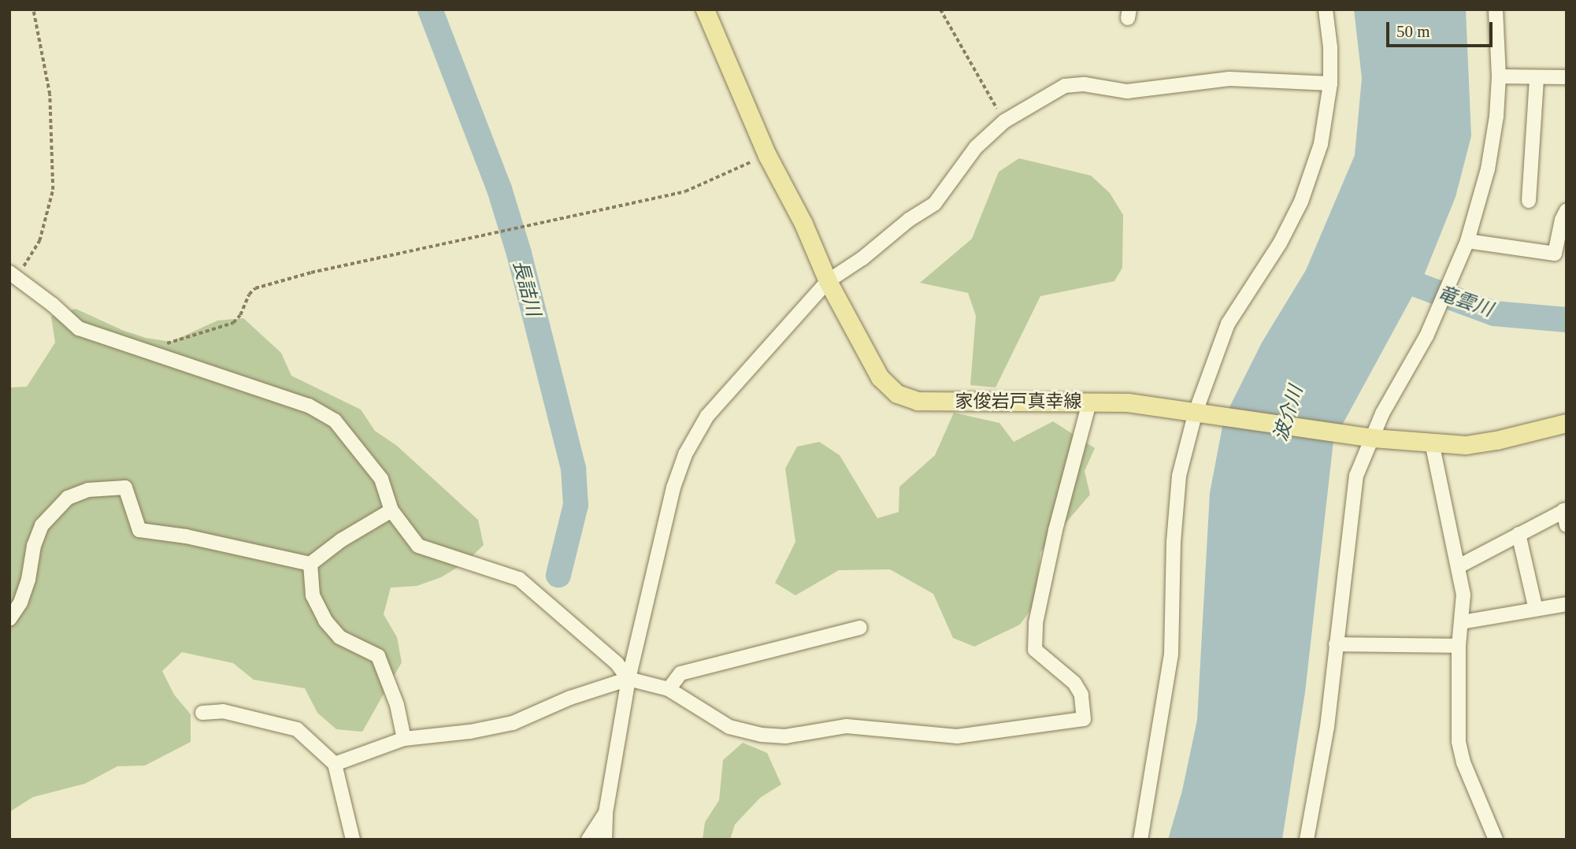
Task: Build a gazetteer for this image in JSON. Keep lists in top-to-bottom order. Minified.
{"streets":{"main road":["家俊岩戸真幸線"]},"water":["長詰川","竜雲川","波介川"],"scale_bar":"50 m"}
